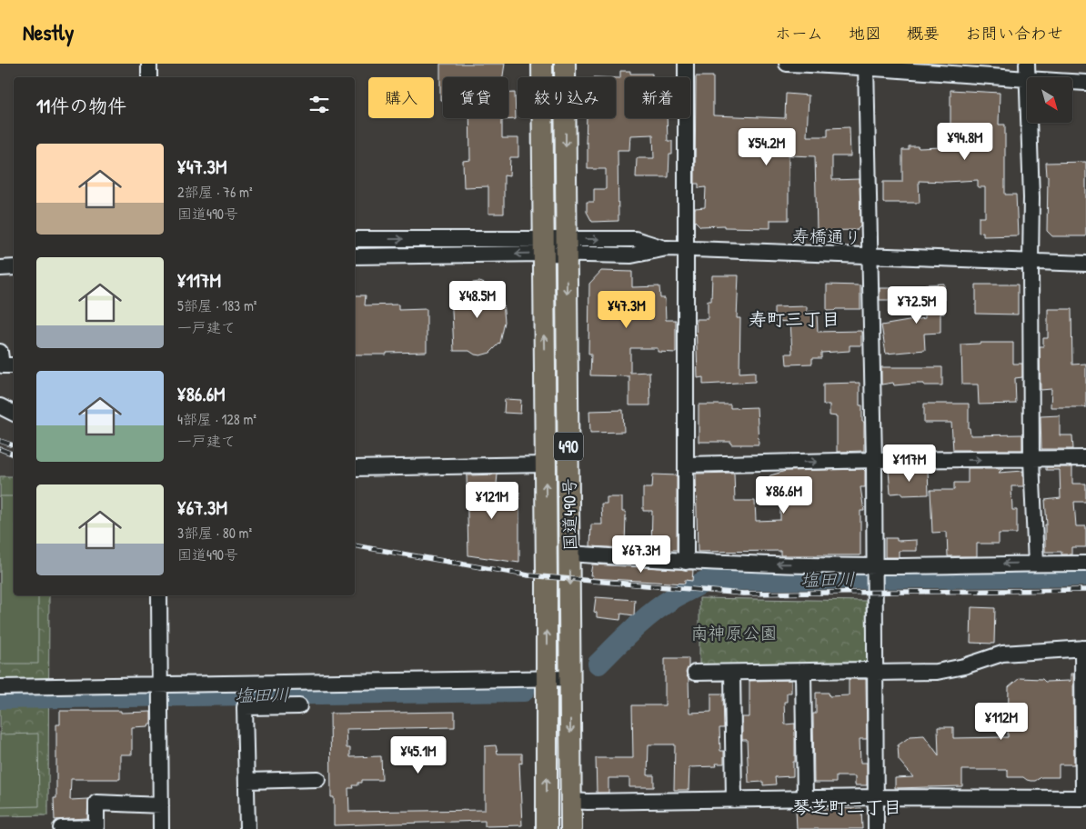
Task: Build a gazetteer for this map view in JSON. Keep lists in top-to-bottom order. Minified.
{"streets":{"highway":["490","国道490号"],"street":["寿橋通り"]},"crossings":[["寿橋通り","国道490号"]],"districts":["寿町三丁目","琴芝町二丁目"],"water":["塩田川"],"parks":["南神原公園"],"north":"bottom right","page":{"header":"Nestly","nav":["ホーム","地図","概要","お問い合わせ"],"chip":["購入","賃貸","絞り込み","新着"],"heading":"11件の物件","price":["¥94.8M","¥54.2M","¥48.5M","¥72.5M","¥47.3M","¥117M","¥86.6M","¥121M","¥67.3M","¥112M","¥45.1M"],"list":[{"name":"¥47.3M","note":"2部屋 · 76 m² · 国道490号"},{"name":"¥117M","note":"5部屋 · 183 m² · 一戸建て"},{"name":"¥86.6M","note":"4部屋 · 128 m² · 一戸建て"},{"name":"¥67.3M","note":"3部屋 · 80 m² · 国道490号"}]}}
